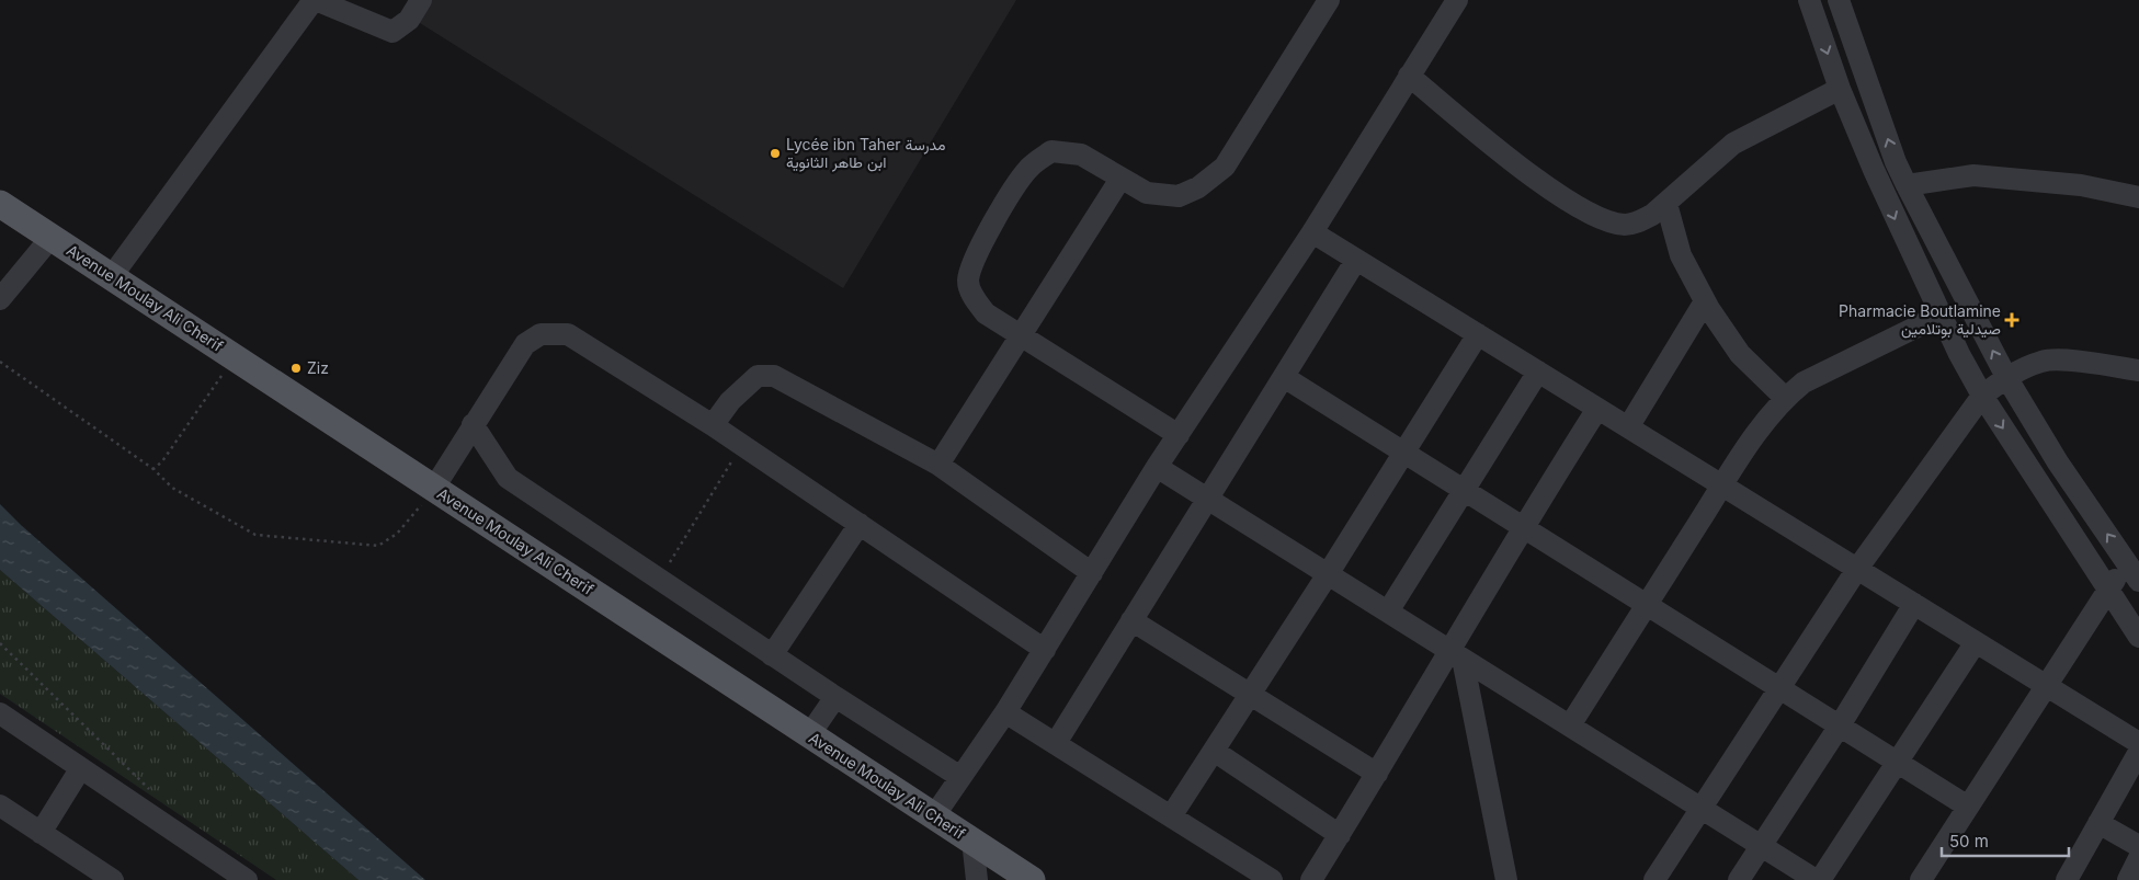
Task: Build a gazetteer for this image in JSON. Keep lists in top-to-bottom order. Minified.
{"streets":{"main road":["Avenue Moulay Ali Cherif"]},"places":{"other":["Lycée ibn Taher مدرسة ابن طاهر الثانوية","Ziz"],"health":["Pharmacie Boutlamine صيدلية بوتلامين"]},"scale_bar":"50 m"}
